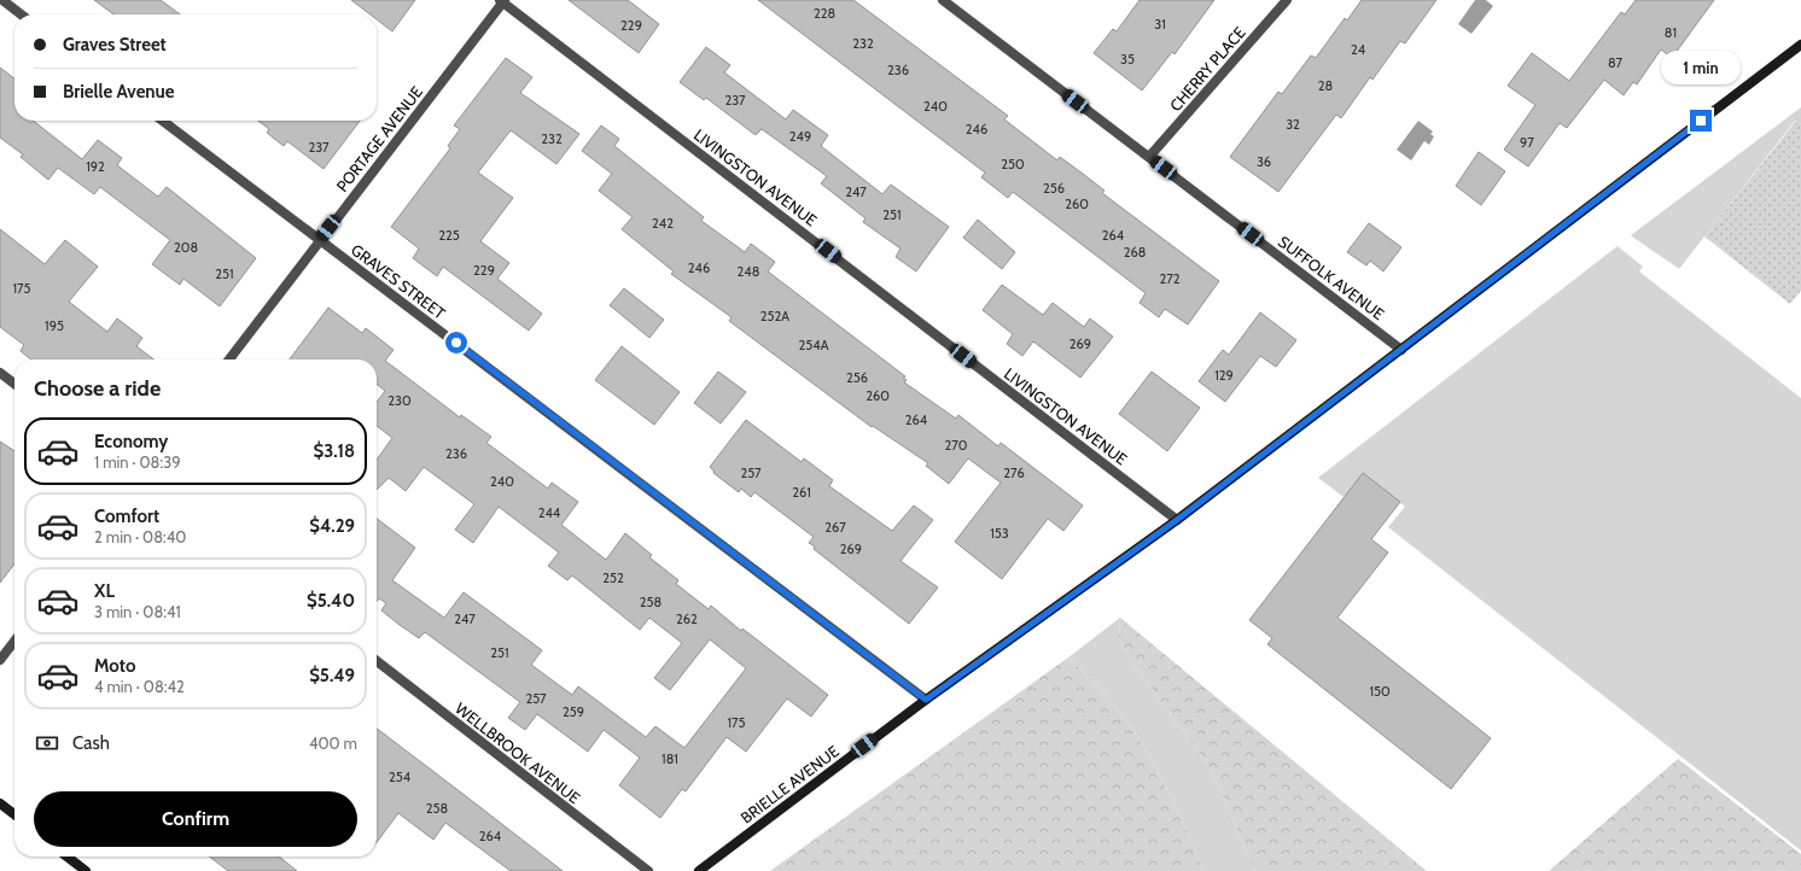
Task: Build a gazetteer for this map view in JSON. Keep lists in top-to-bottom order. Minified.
{"streets":{"street":["CHERRY PLACE","PORTAGE AVENUE","LIVINGSTON AVENUE","SUFFOLK AVENUE","GRAVES STREET","WELLBROOK AVENUE","BRIELLE AVENUE"]},"crossings":[["CHERRY PLACE","SUFFOLK AVENUE"],["PORTAGE AVENUE","LIVINGSTON AVENUE"],["PORTAGE AVENUE","GRAVES STREET"],["LIVINGSTON AVENUE","BRIELLE AVENUE"],["SUFFOLK AVENUE","BRIELLE AVENUE"],["GRAVES STREET","BRIELLE AVENUE"]],"house_numbers":["228","31","229","81","232","24","35","87","236","28","237","240","32","246","249","232","97","237","36","250","192","256","247","260","251","242","225","264","208","268","246","229","248","251","272","175","252A","195","269","254A","129","256","260","230","264","270","236","257","276","240","261","244","267","153","269","252","258","247","262","251","150","257","259","175","181","254","258","264"],"page":{"banner":["Graves Street","Brielle Avenue"],"bubble":"1 min","heading":"Choose a ride","list":[{"name":"Economy","note":"1 min · 08:39","value":"$3.18"},{"name":"Comfort","note":"2 min · 08:40","value":"$4.29"},{"name":"XL","note":"3 min · 08:41","value":"$5.40"},{"name":"Moto","note":"4 min · 08:42","value":"$5.49"}],"pay":["Cash","400 m"],"buttons":"Confirm"}}
